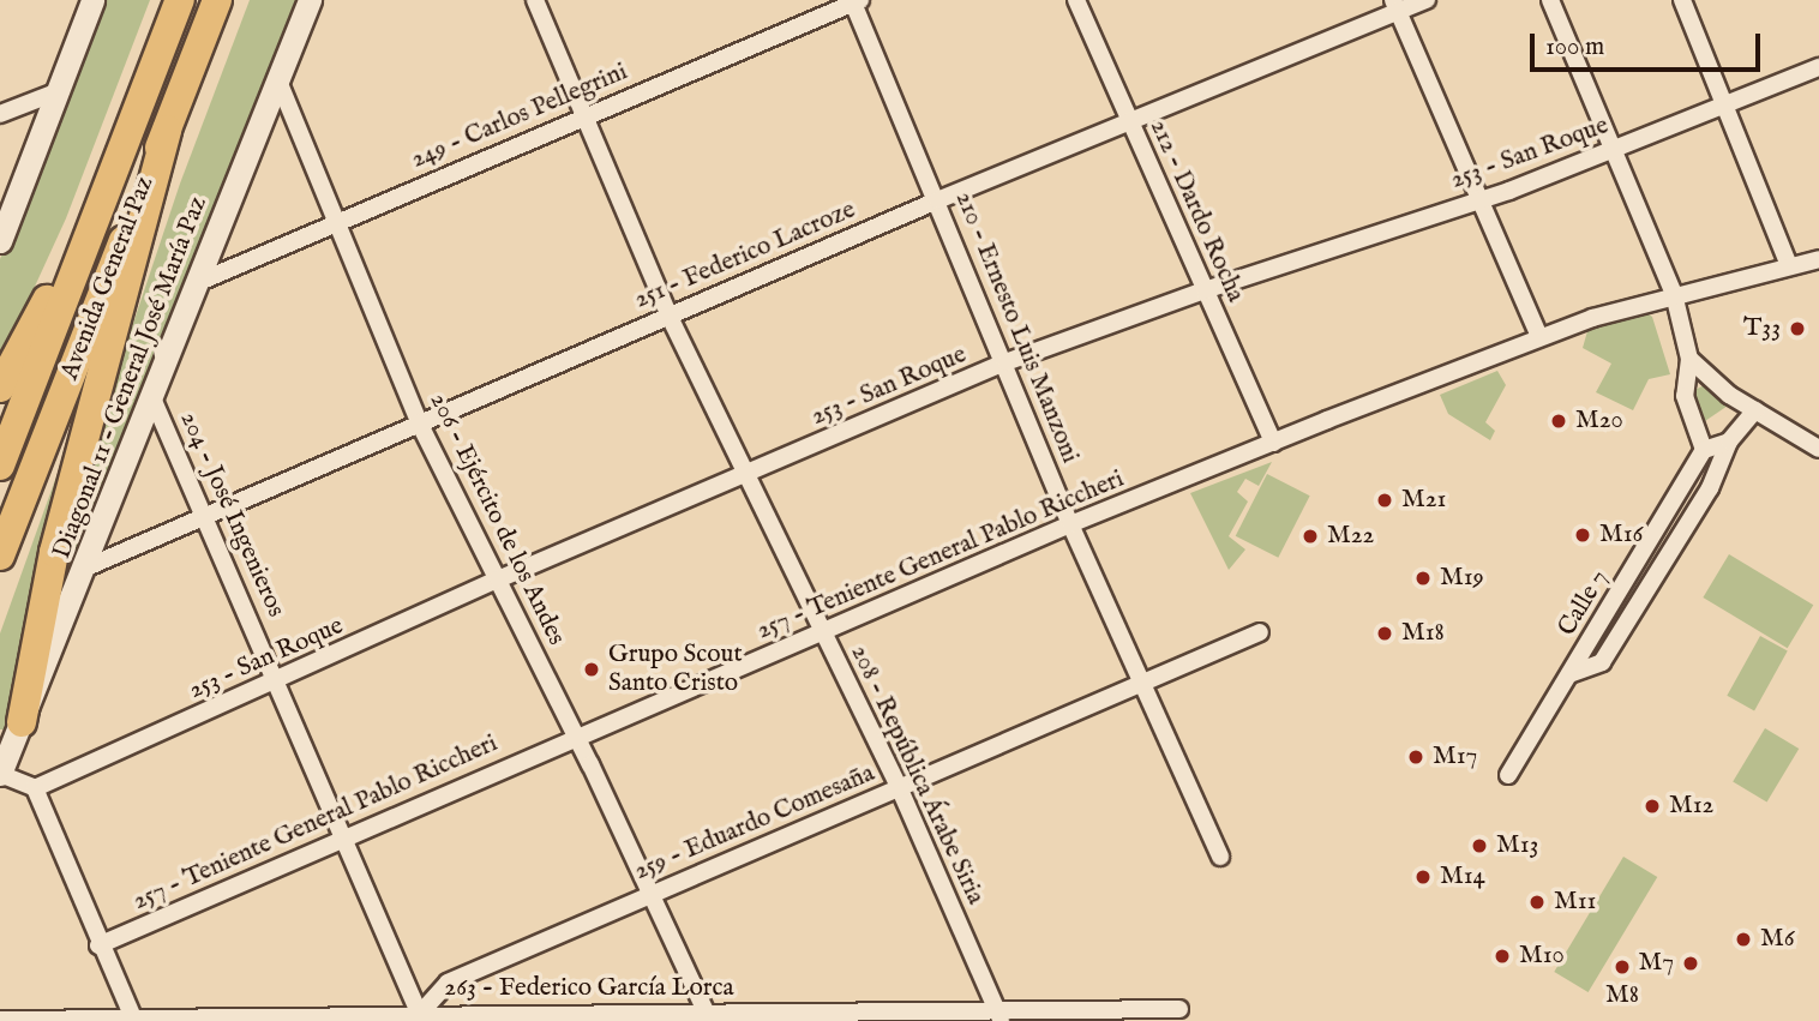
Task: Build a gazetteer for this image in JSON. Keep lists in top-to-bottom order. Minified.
{"streets":{"highway":["Avenida General Paz"],"street":["249 - Carlos Pellegrini","253 - San Roque","212 - Dardo Rocha","251 - Federico Lacroze","210 - Ernesto Luis Manzoni","Diagonal 11 - General José María Paz","204 - José Ingenieros","206 - Ejército de los Andes","257 - Teniente General Pablo Riccheri","Calle 7","208 - República Árabe Siria","259 - Eduardo Comesaña","263 - Federico García Lorca"]},"crossings":[["249 - Carlos Pellegrini","210 - Ernesto Luis Manzoni"],["249 - Carlos Pellegrini","Diagonal 11 - General José María Paz"],["249 - Carlos Pellegrini","206 - Ejército de los Andes"],["249 - Carlos Pellegrini","208 - República Árabe Siria"],["253 - San Roque","212 - Dardo Rocha"],["253 - San Roque","210 - Ernesto Luis Manzoni"],["253 - San Roque","204 - José Ingenieros"],["253 - San Roque","206 - Ejército de los Andes"],["253 - San Roque","208 - República Árabe Siria"],["212 - Dardo Rocha","251 - Federico Lacroze"],["212 - Dardo Rocha","257 - Teniente General Pablo Riccheri"],["251 - Federico Lacroze","210 - Ernesto Luis Manzoni"],["251 - Federico Lacroze","Diagonal 11 - General José María Paz"],["251 - Federico Lacroze","204 - José Ingenieros"],["251 - Federico Lacroze","206 - Ejército de los Andes"],["251 - Federico Lacroze","208 - República Árabe Siria"],["210 - Ernesto Luis Manzoni","257 - Teniente General Pablo Riccheri"],["210 - Ernesto Luis Manzoni","259 - Eduardo Comesaña"],["Diagonal 11 - General José María Paz","204 - José Ingenieros"],["Diagonal 11 - General José María Paz","206 - Ejército de los Andes"],["204 - José Ingenieros","257 - Teniente General Pablo Riccheri"],["204 - José Ingenieros","259 - Eduardo Comesaña"],["204 - José Ingenieros","263 - Federico García Lorca"],["206 - Ejército de los Andes","257 - Teniente General Pablo Riccheri"],["206 - Ejército de los Andes","259 - Eduardo Comesaña"],["206 - Ejército de los Andes","263 - Federico García Lorca"],["257 - Teniente General Pablo Riccheri","208 - República Árabe Siria"],["208 - República Árabe Siria","259 - Eduardo Comesaña"],["208 - República Árabe Siria","263 - Federico García Lorca"],["259 - Eduardo Comesaña","263 - Federico García Lorca"]],"places":["T33","M20","M21","M16","M22","M19","M18","Grupo Scout Santo Cristo","M17","M12","M13","M14","M11","M6","M10","M7","M8"],"scale_bar":"100 m"}
